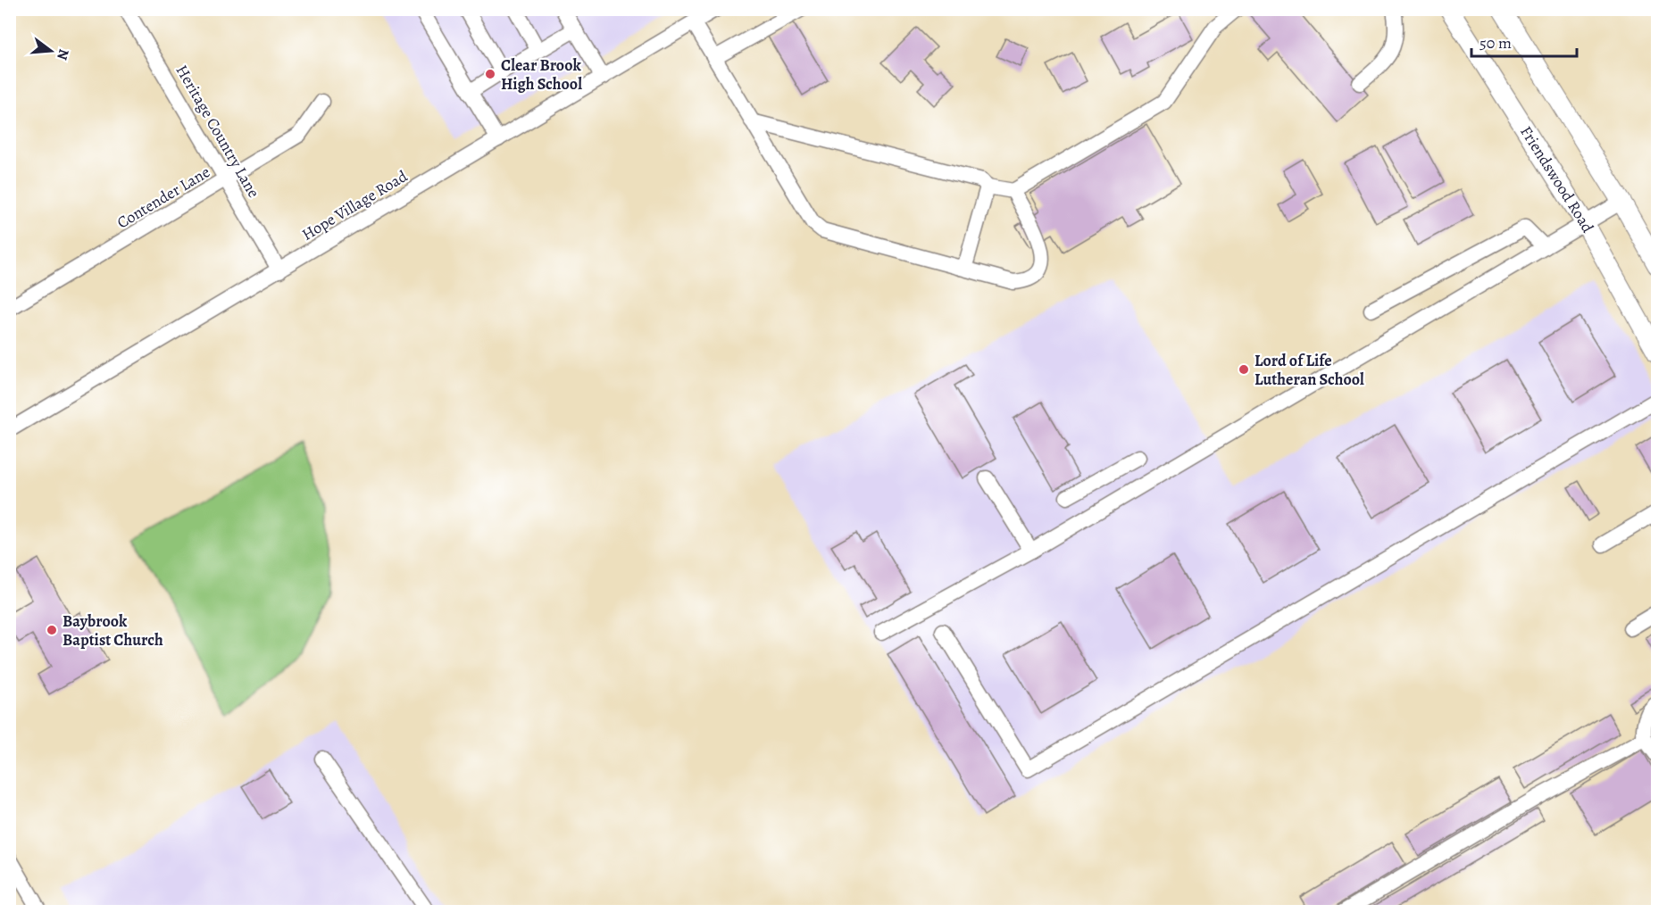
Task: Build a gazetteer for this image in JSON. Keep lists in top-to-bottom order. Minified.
{"streets":{"main road":["Friendswood Road"],"street":["Heritage Country Lane","Contender Lane","Hope Village Road"]},"crossings":[["Heritage Country Lane","Contender Lane"],["Heritage Country Lane","Hope Village Road"]],"places":["Clear Brook High School","Lord of Life Lutheran School","Baybrook Baptist Church"],"scale_bar":"50 m","north":"right"}
